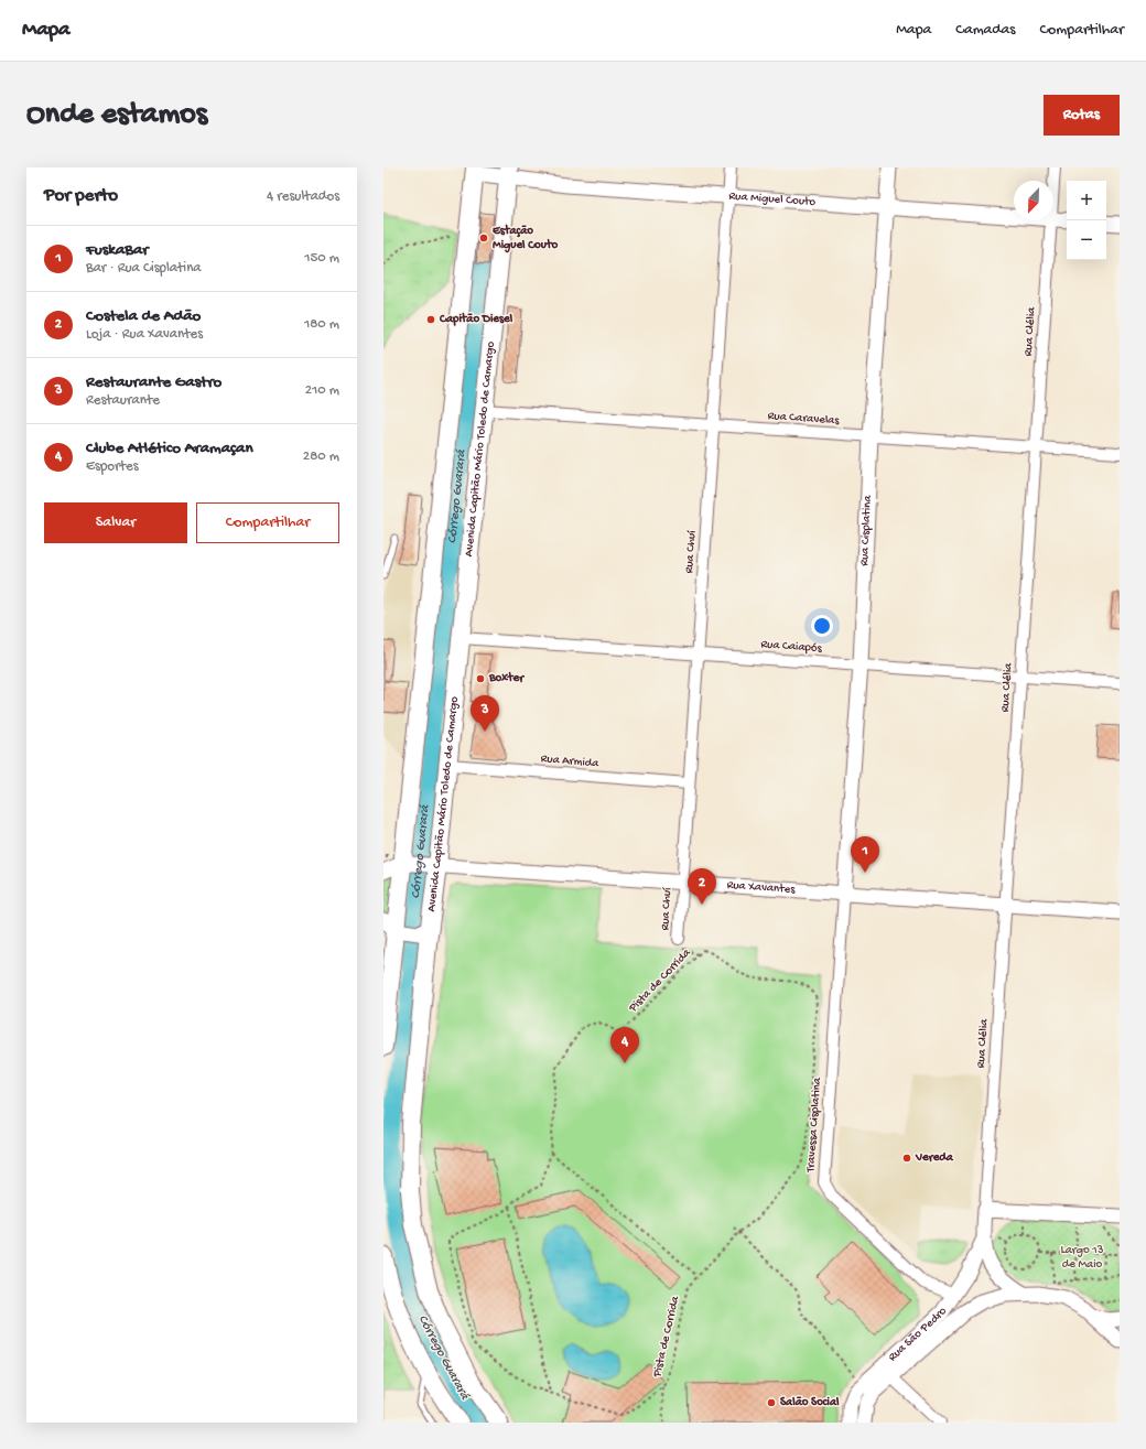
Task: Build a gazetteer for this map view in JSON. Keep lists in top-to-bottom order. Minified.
{"streets":{"main road":["Avenida Capitão Mário Toledo de Camargo"],"street":["Rua Miguel Couto","Rua Clélia","Rua Caravelas","Rua Cisplatina","Rua Chuí","Rua Caiapós","Rua Armida","Rua Xavantes","Travessa Cisplatina","Rua São Pedro"],"path":["Pista de Corrida"]},"crossings":[["Rua Miguel Couto","Avenida Capitão Mário Toledo de Camargo"],["Rua Miguel Couto","Rua Cisplatina"],["Rua Miguel Couto","Rua Chuí"],["Rua Clélia","Rua Caravelas"],["Rua Clélia","Rua Caiapós"],["Rua Clélia","Rua Xavantes"],["Rua Caravelas","Avenida Capitão Mário Toledo de Camargo"],["Rua Caravelas","Rua Cisplatina"],["Rua Caravelas","Rua Chuí"],["Avenida Capitão Mário Toledo de Camargo","Rua Caiapós"],["Avenida Capitão Mário Toledo de Camargo","Rua Armida"],["Avenida Capitão Mário Toledo de Camargo","Rua Xavantes"],["Rua Cisplatina","Rua Caiapós"],["Rua Cisplatina","Rua Xavantes"],["Rua Cisplatina","Travessa Cisplatina"],["Rua Chuí","Rua Caiapós"],["Rua Chuí","Rua Armida"],["Rua Chuí","Rua Xavantes"],["Rua Xavantes","Travessa Cisplatina"],["Travessa Cisplatina","Rua São Pedro"]],"water":["Córrego Guarará"],"parks":["Largo 13 de Maio"],"places":["Estação Miguel Couto","Capitão Diesel","Boxter","Vereda","Salão Social"],"north":"bottom left","page":{"header":"Mapa","nav":["Mapa","Camadas","Compartilhar"],"buttons":["Rotas",["Salvar","Compartilhar"]],"title":"Onde estamos","heading":["Por perto","4 resultados"],"map_buttons":["+","−"],"list":[{"mark":"1","name":"FuskaBar","note":"Bar · Rua Cisplatina","value":"150 m"},{"mark":"2","name":"Costela de Adão","note":"Loja · Rua Xavantes","value":"180 m"},{"mark":"3","name":"Restaurante Gastro","note":"Restaurante","value":"210 m"},{"mark":"4","name":"Clube Atlético Aramaçan","note":"Esportes","value":"280 m"}],"pins":["3","1","2","4"]}}
